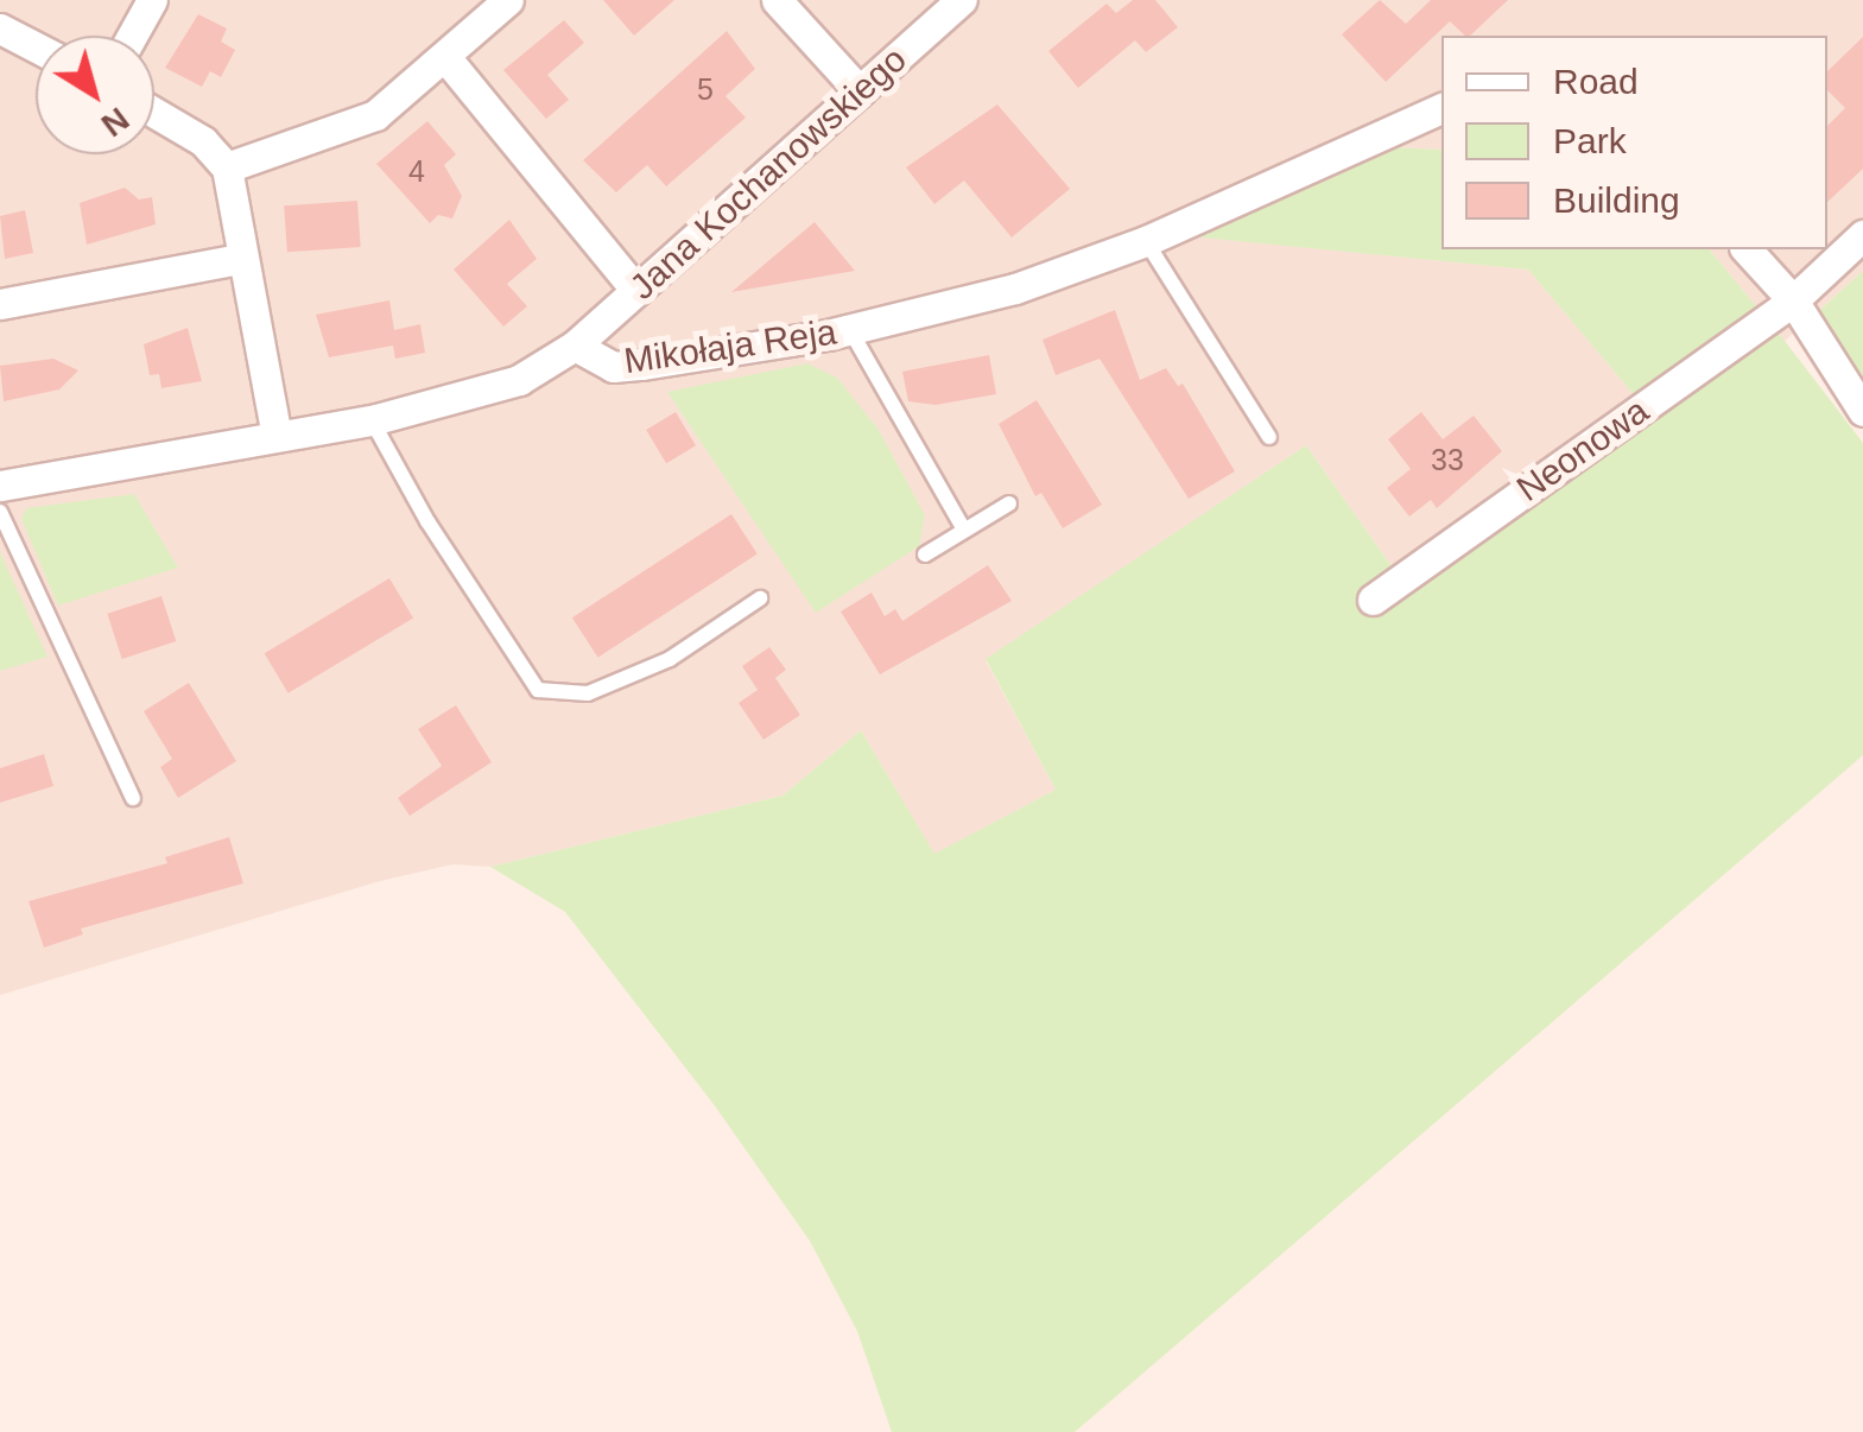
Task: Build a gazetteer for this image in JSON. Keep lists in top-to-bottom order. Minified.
{"streets":{"street":["Jana Kochanowskiego","Mikołaja Reja","Neonowa"]},"crossings":[["Jana Kochanowskiego","Mikołaja Reja"]],"house_numbers":["5","4","33"],"legend":["Road","Park","Building"],"north":"bottom right"}
